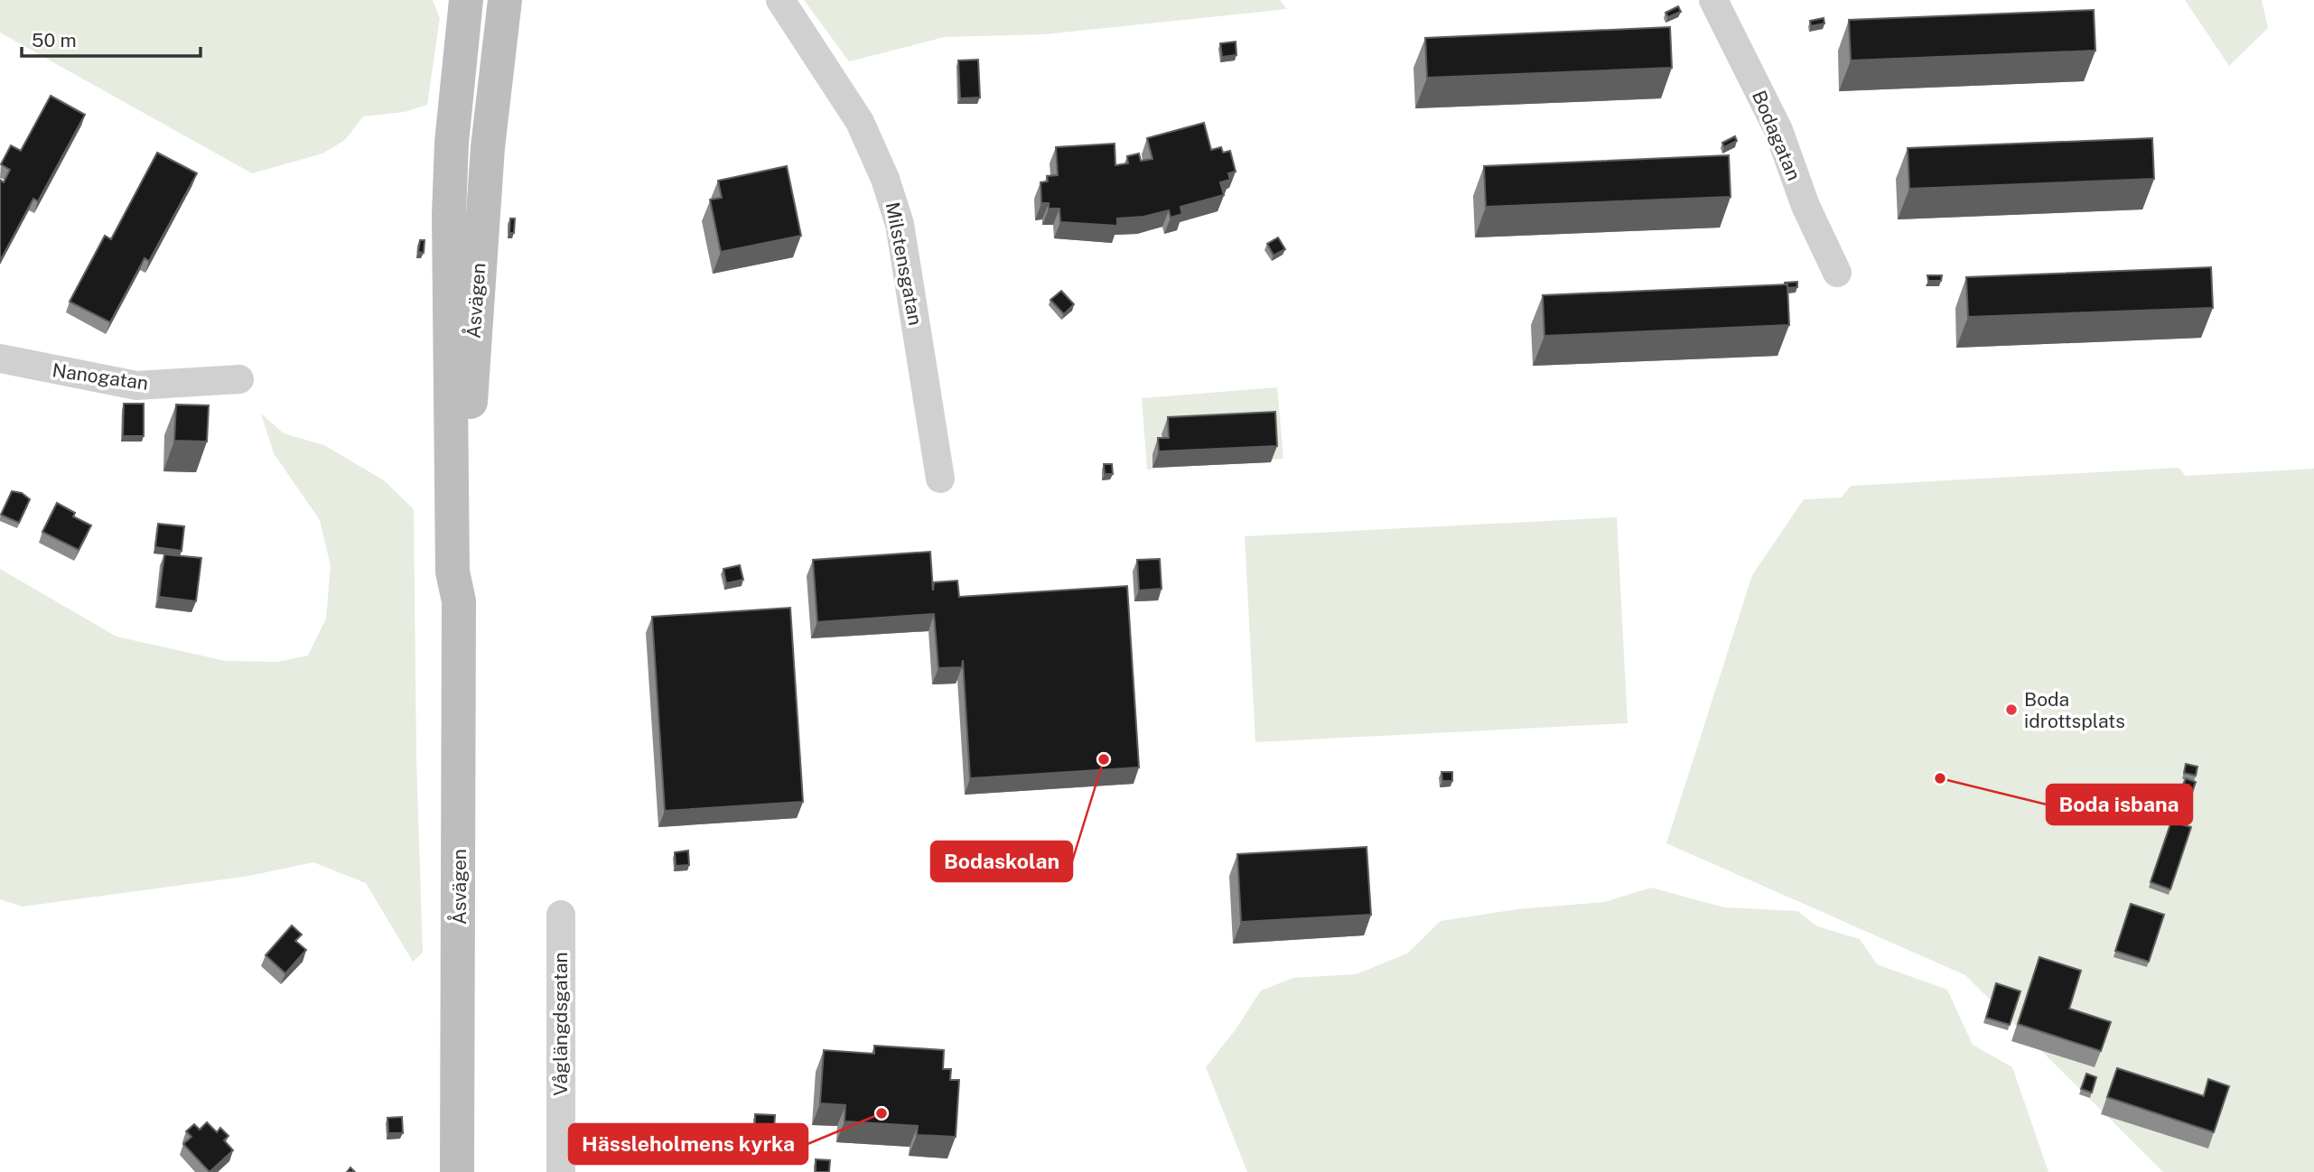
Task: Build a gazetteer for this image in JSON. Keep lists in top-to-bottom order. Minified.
{"streets":{"street":["Bodagatan","Milstensgatan","Åsvägen","Nanogatan","Våglängdsgatan"]},"places":["Boda idrottsplats","Bodaskolan","Boda isbana","Hässleholmens kyrka"],"scale_bar":"50 m"}
